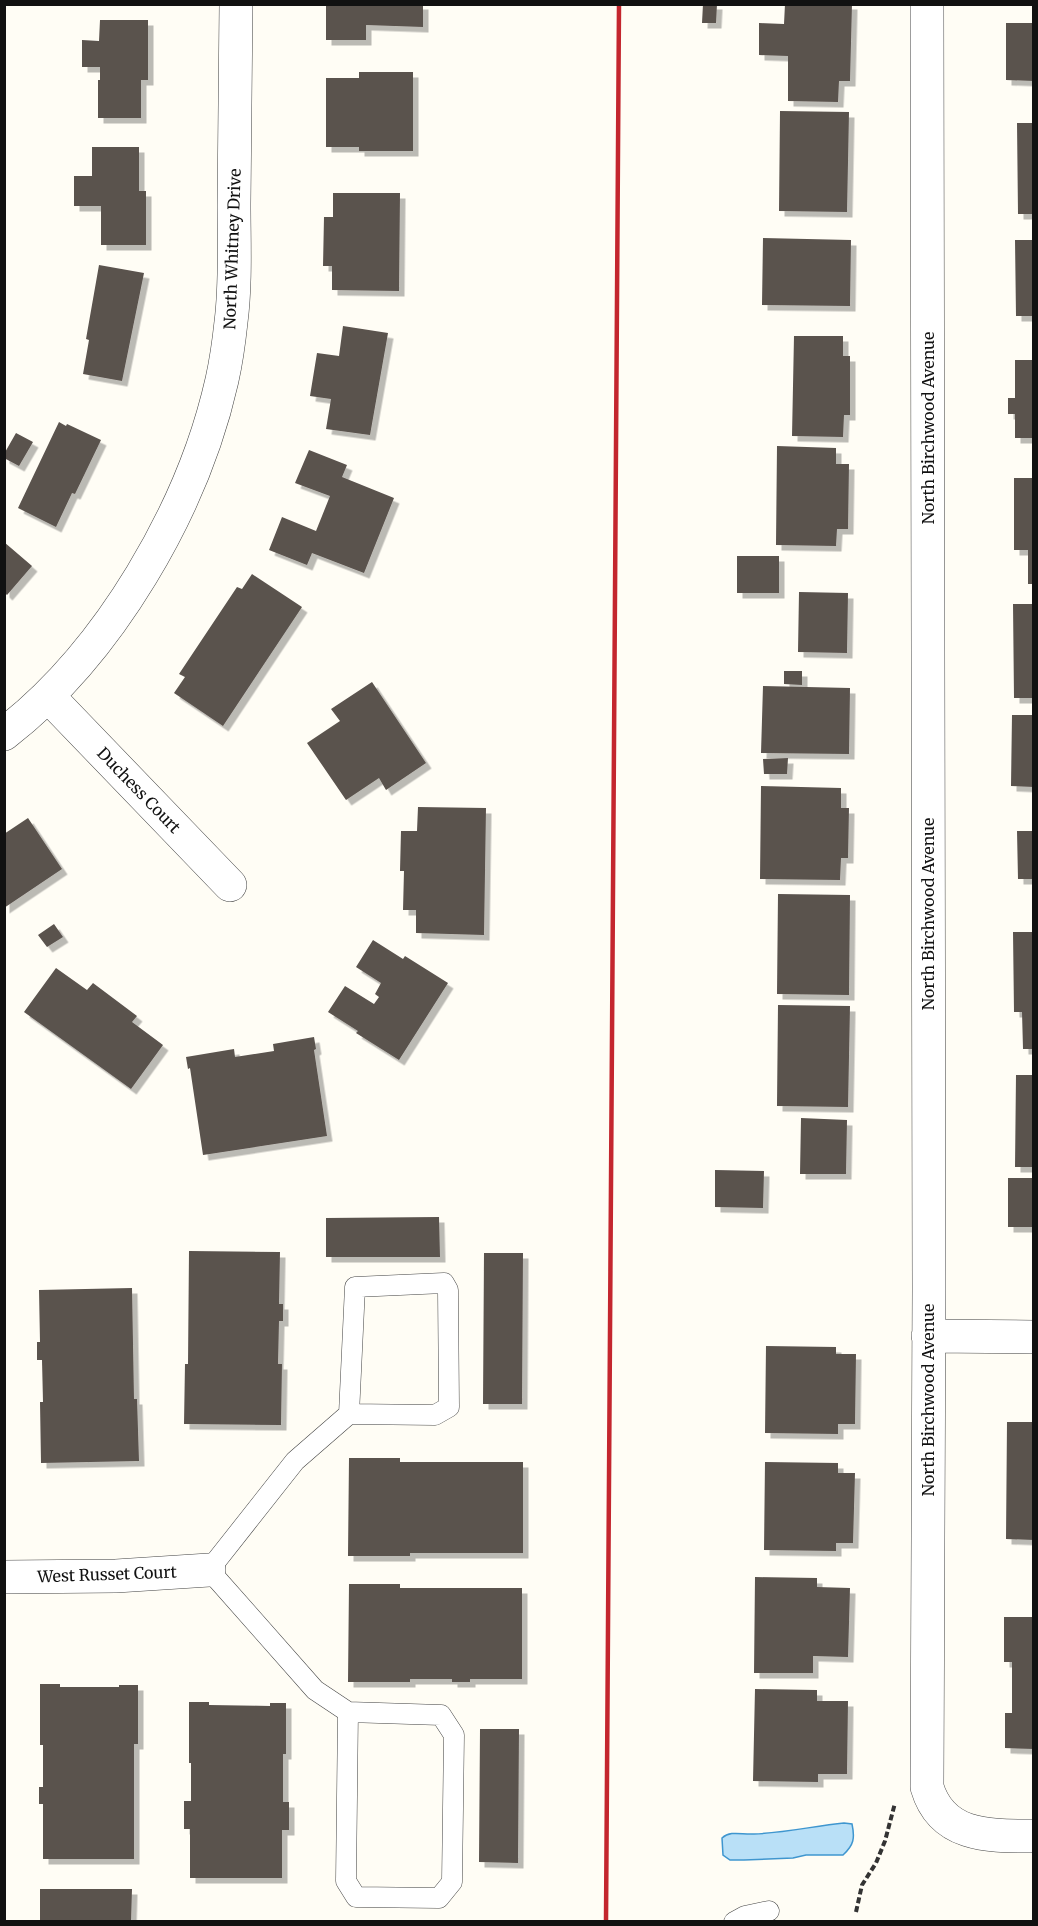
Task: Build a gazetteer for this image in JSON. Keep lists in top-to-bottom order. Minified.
{"streets":{"street":["North Whitney Drive","North Birchwood Avenue","Duchess Court","West Russet Court"]},"crossings":[["North Whitney Drive","Duchess Court"]]}
